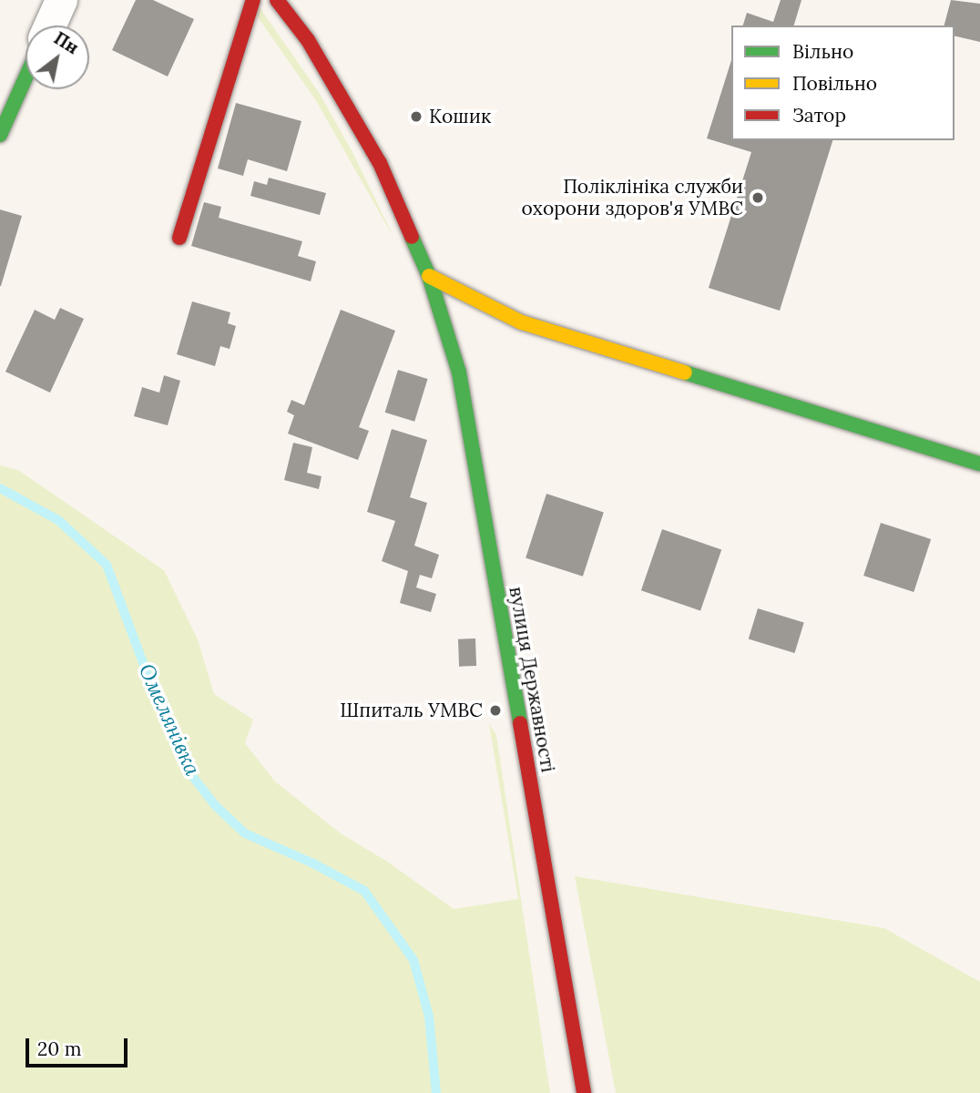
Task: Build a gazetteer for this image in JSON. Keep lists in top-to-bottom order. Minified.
{"streets":{"street":["вулиця Державності"]},"water":["Омелянівка"],"places":["Кошик","Поліклініка служби охорони здоров'я УМВС","Шпиталь УМВС"],"legend":["Вільно","Повільно","Затор"],"scale_bar":"20 m","north":"top right"}
